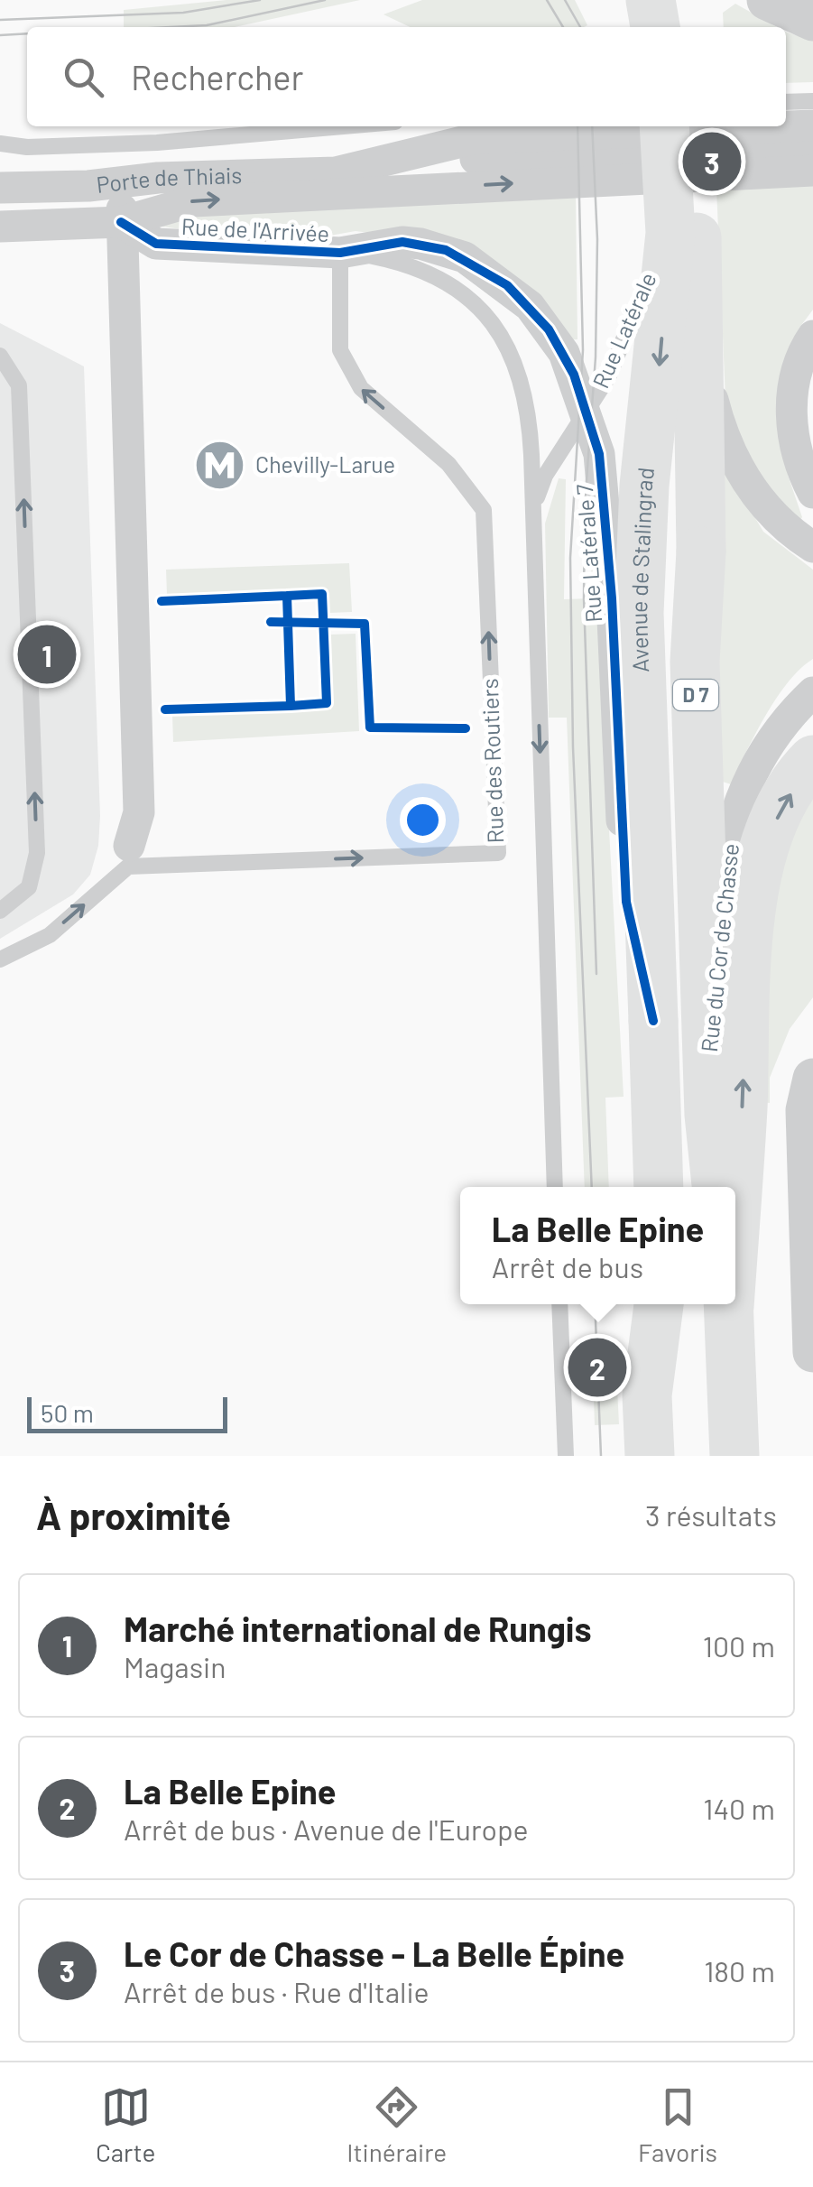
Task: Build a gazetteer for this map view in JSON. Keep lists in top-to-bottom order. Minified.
{"streets":{"main road":["Avenue de Stalingrad","D 7"],"street":["Porte de Thiais","Rue de l'Arrivée","Rue Latérale 7","Rue du Cor de Chasse"],"lane":["Rue Latérale","Rue des Routiers"]},"crossings":[["Rue de l'Arrivée","Rue Latérale 7"],["Rue de l'Arrivée","Rue des Routiers"],["Rue Latérale","Rue Latérale 7"],["Rue Latérale","Avenue de Stalingrad"],["Rue Latérale 7","Avenue de Stalingrad"],["Rue Latérale 7","D 7"],["Rue Latérale 7","Rue des Routiers"],["Avenue de Stalingrad","D 7"],["D 7","Rue du Cor de Chasse"]],"places":{"metro station":["Chevilly-Larue"]},"scale_bar":"50 m","page":{"search":"Rechercher","pins":["3","1","2"],"popup":["La Belle Epine","Arrêt de bus"],"scale":"50 m","heading":["À proximité","3 résultats"],"list":[{"mark":"1","name":"Marché international de Rungis","note":"Magasin","value":"100 m"},{"mark":"2","name":"La Belle Epine","note":"Arrêt de bus · Avenue de l'Europe","value":"140 m"},{"mark":"3","name":"Le Cor de Chasse - La Belle Épine","note":"Arrêt de bus · Rue d'Italie","value":"180 m"}],"nav":["Carte","Itinéraire","Favoris"]}}
